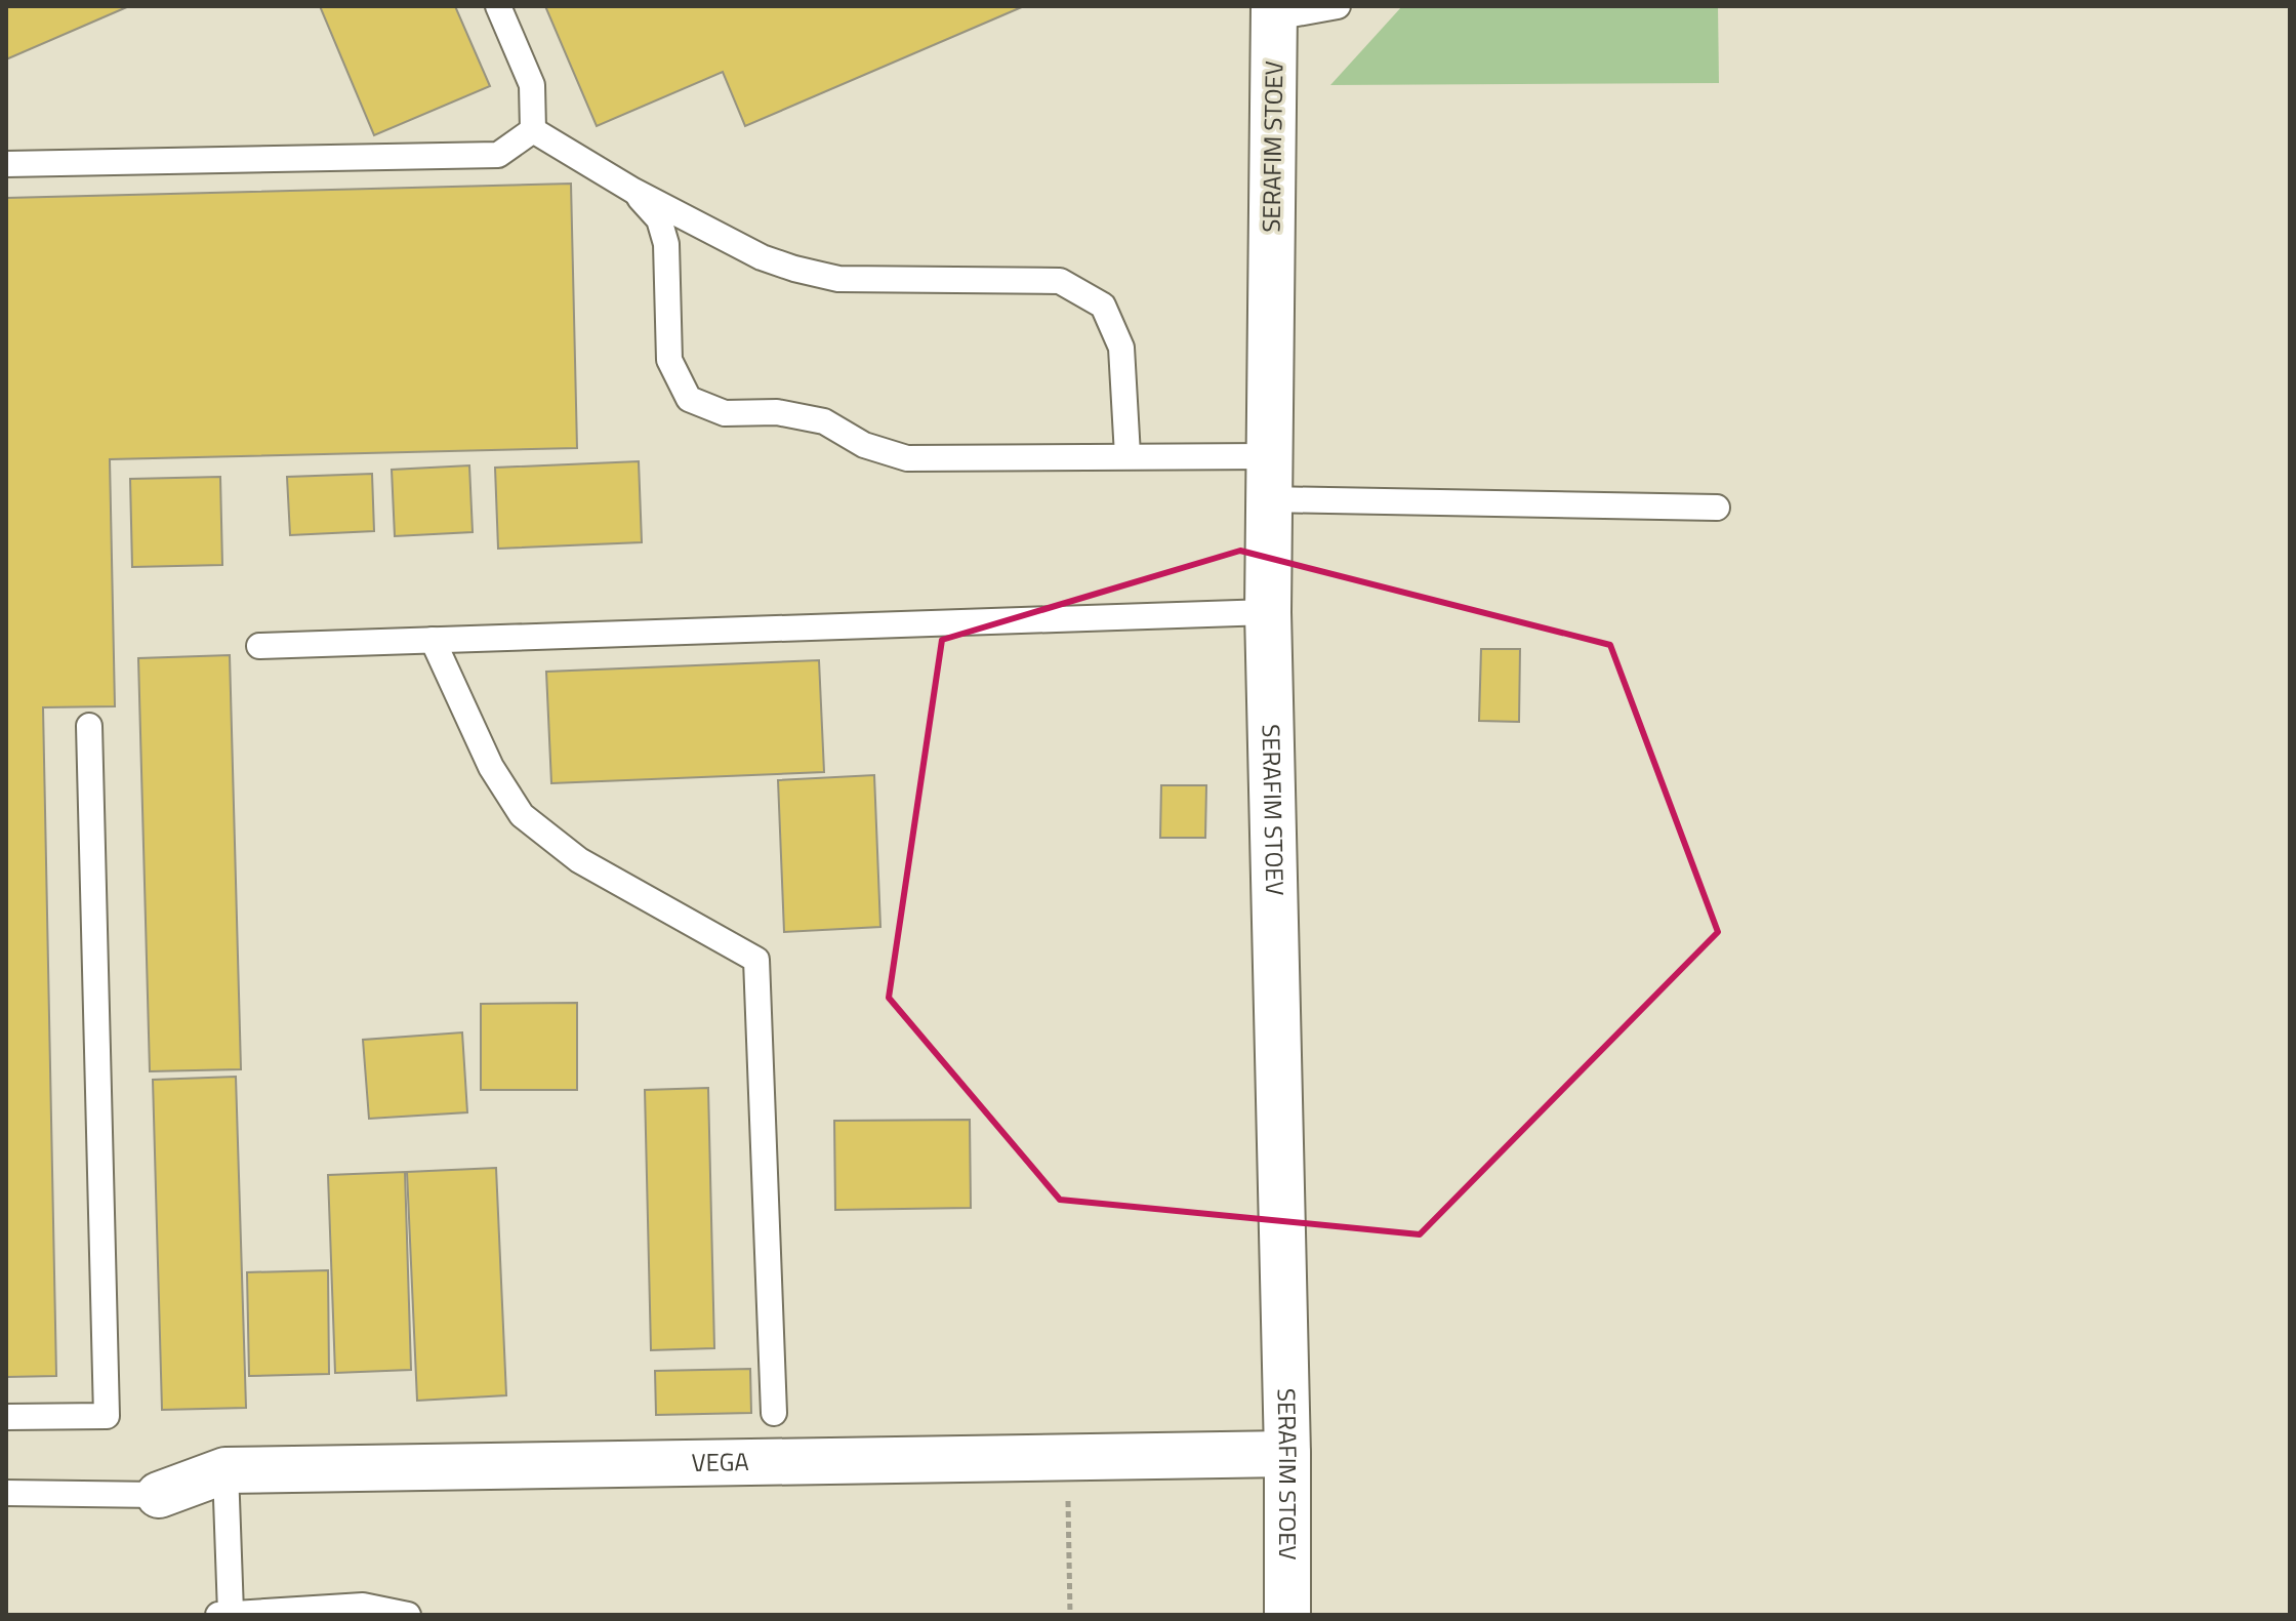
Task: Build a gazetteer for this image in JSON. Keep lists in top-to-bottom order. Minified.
{"streets":{"street":["SERAFIM STOEV","VEGA"]},"crossings":[["SERAFIM STOEV","VEGA"]]}
